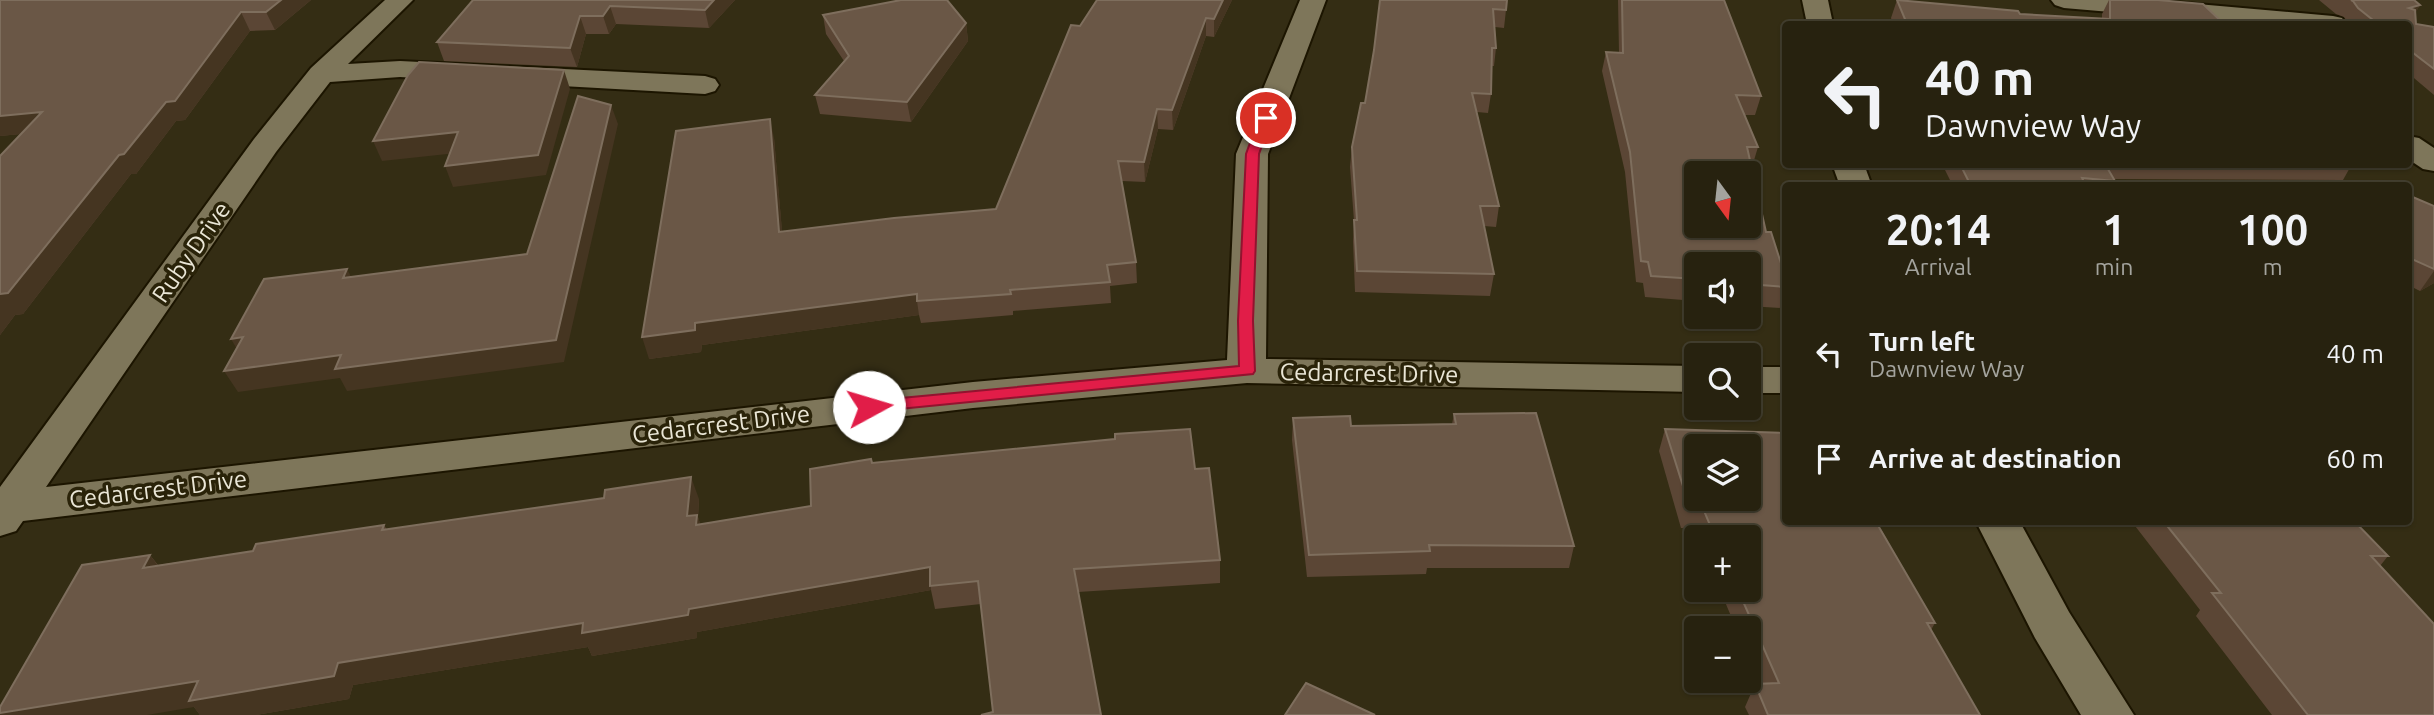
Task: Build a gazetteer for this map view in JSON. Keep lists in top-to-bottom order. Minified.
{"streets":{"street":["Ruby Drive","Cedarcrest Drive"]},"crossings":[["Ruby Drive","Cedarcrest Drive"]],"north":"bottom","page":{"turn":["40 m","Dawnview Way"],"map_buttons":["+","−"],"eta":["20:14","Arrival","1","min","100","m"],"list":[{"name":"Turn left","note":"Dawnview Way","value":"40 m"},{"name":"Arrive at destination","value":"60 m"}]}}
